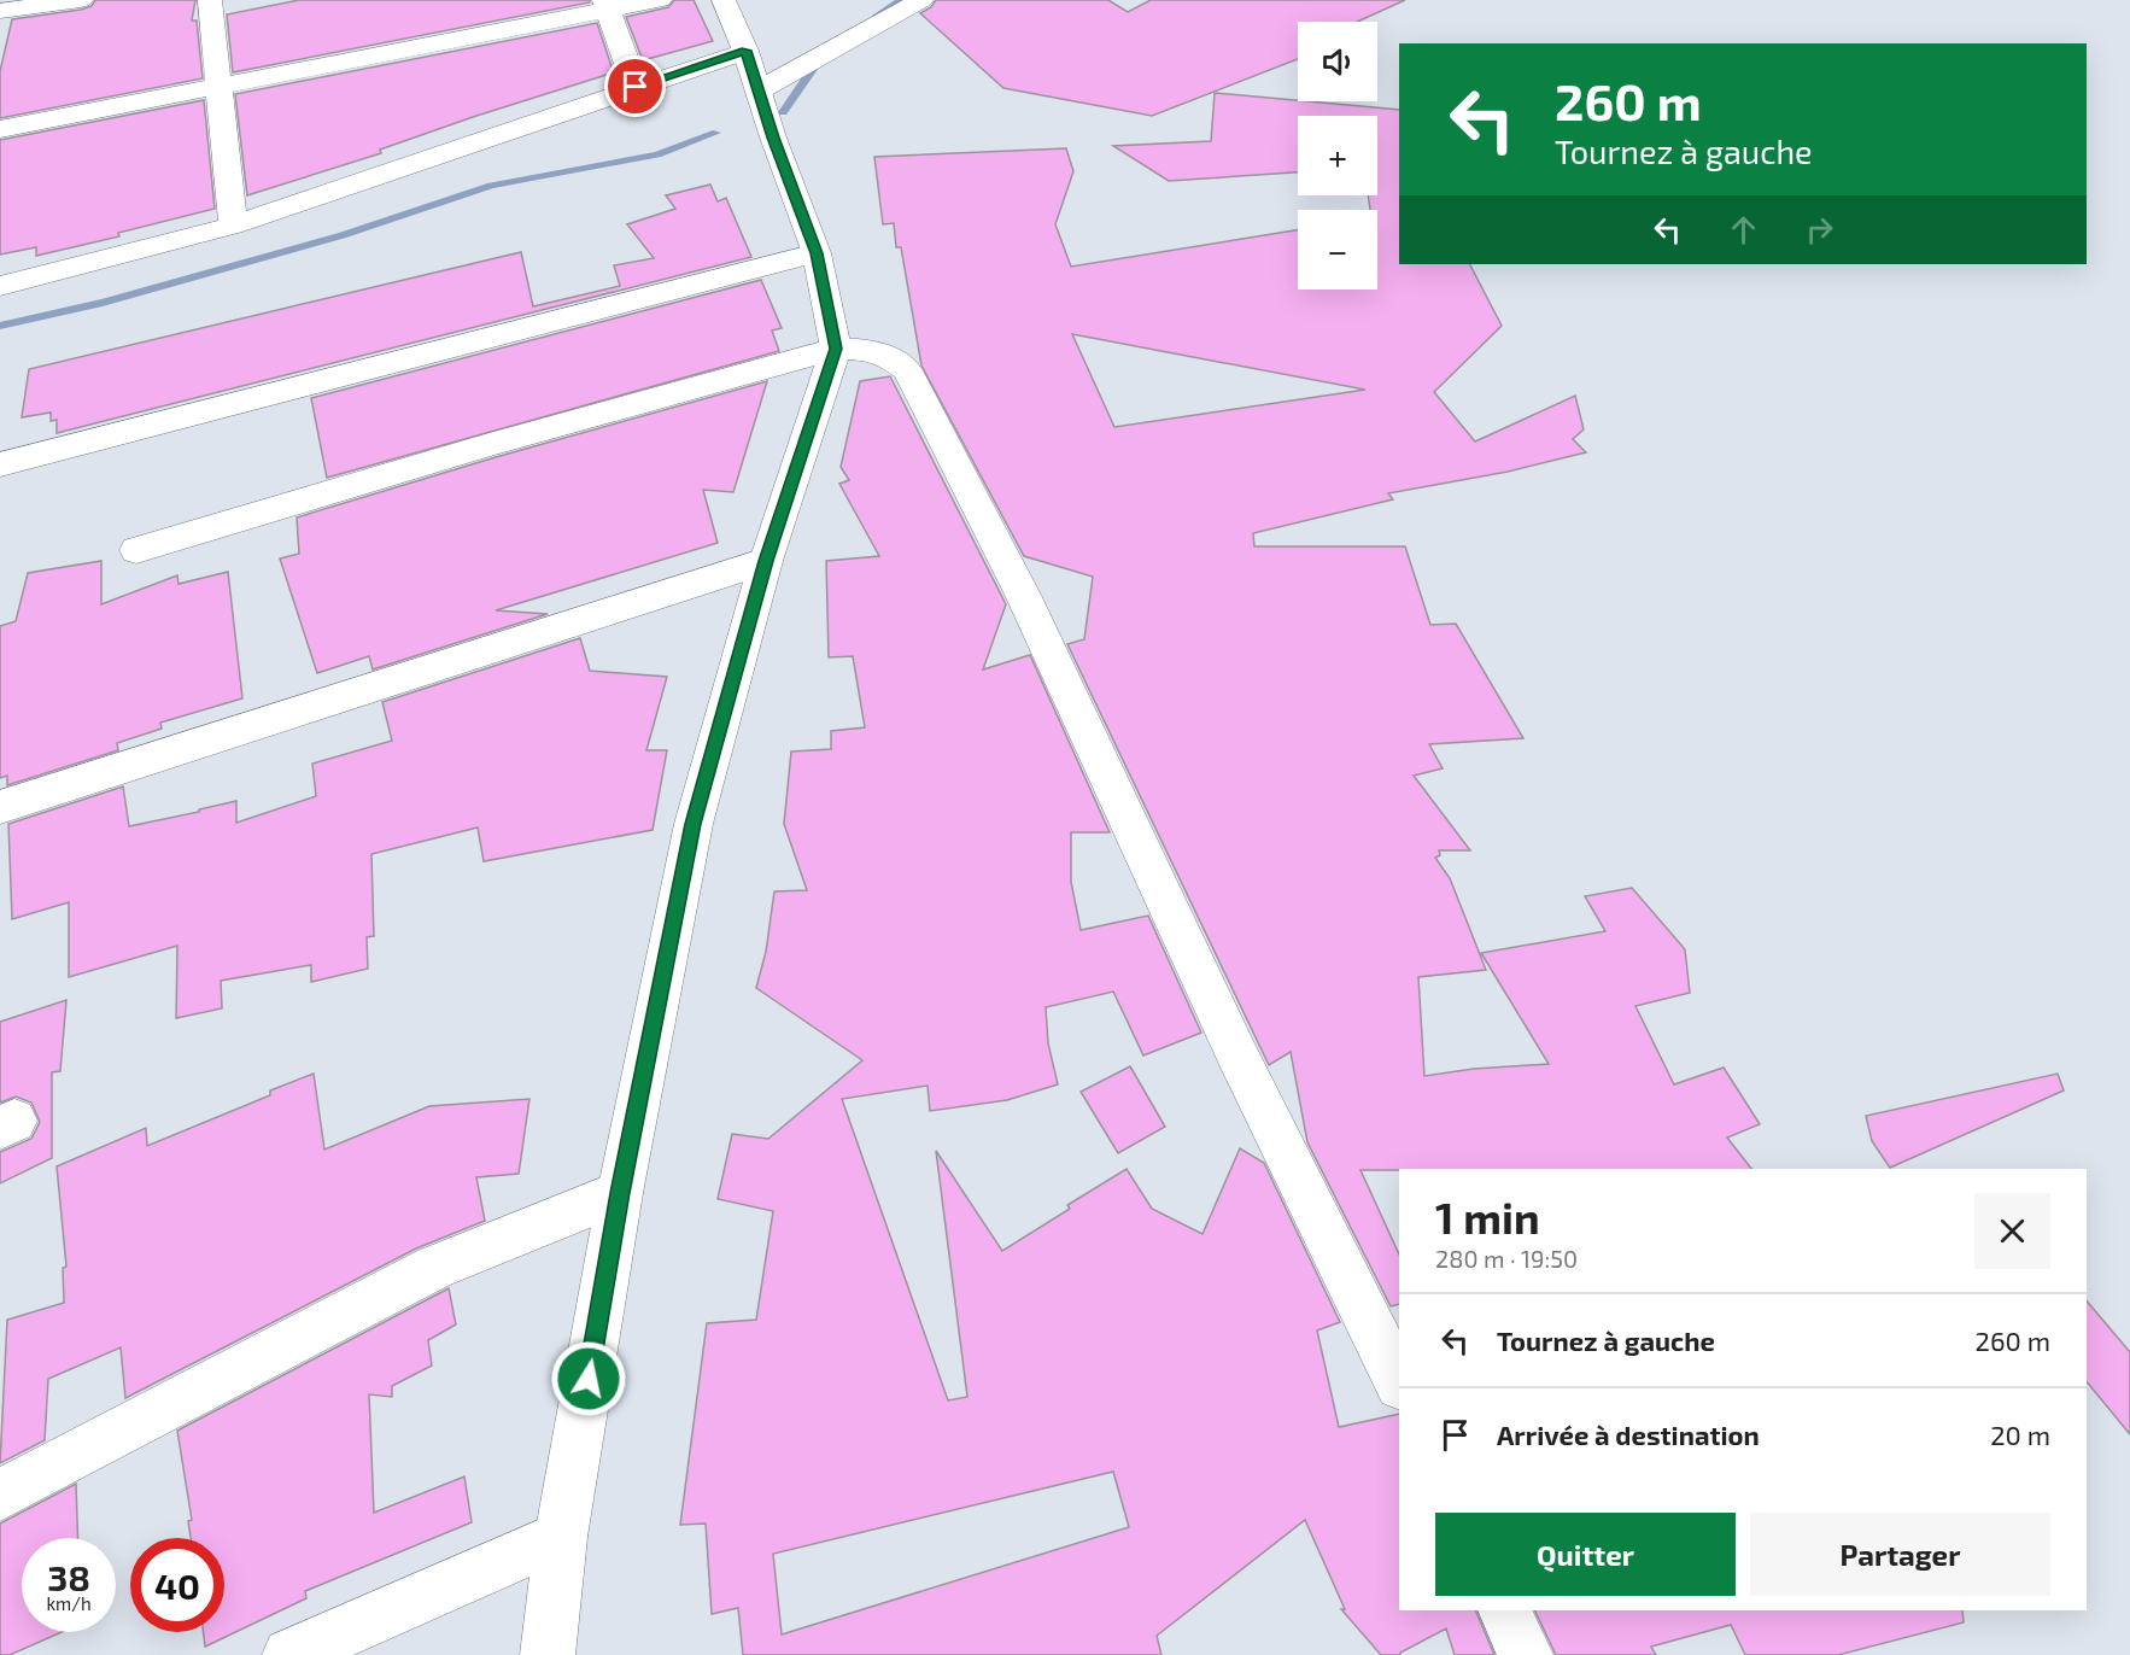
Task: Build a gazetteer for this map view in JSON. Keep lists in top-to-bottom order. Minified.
{"page":{"map_buttons":["+","−"],"turn":["260 m","Tournez à gauche"],"heading":["1 min","280 m · 19:50"],"list":[{"name":"Tournez à gauche","value":"260 m"},{"name":"Arrivée à destination","value":"20 m"}],"buttons":["Quitter","Partager"],"speed":"38 km/h","limit":"40"}}
